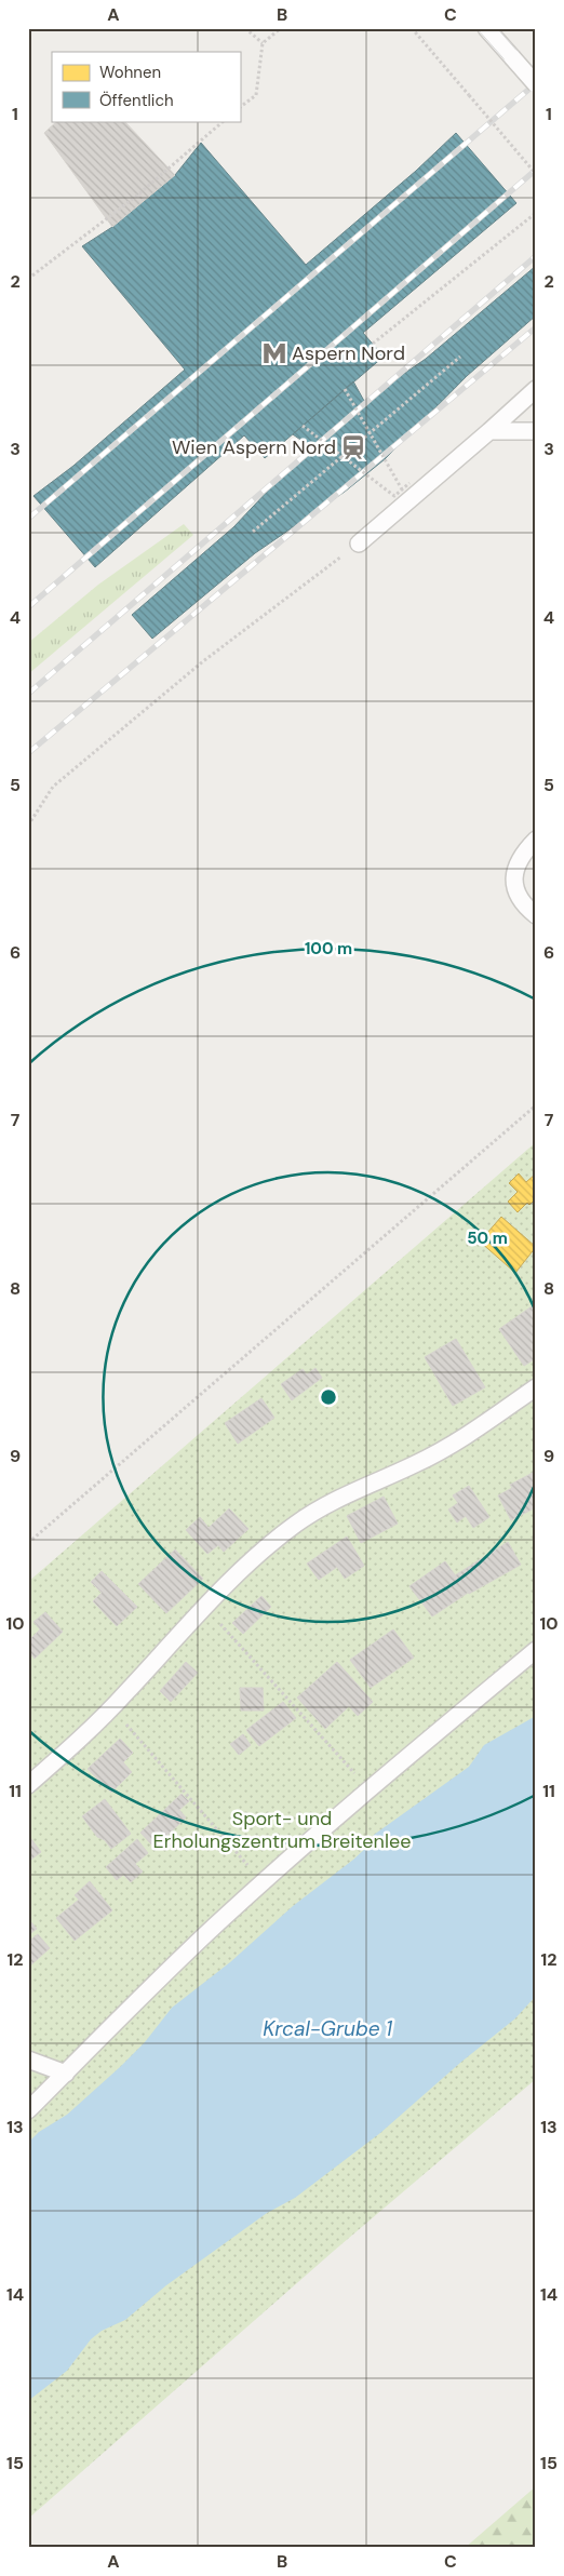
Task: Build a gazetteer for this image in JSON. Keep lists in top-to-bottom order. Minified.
{"water":["Krcal-Grube 1"],"parks":["Sport- und Erholungszentrum Breitenlee"],"places":{"metro station":["Aspern Nord"],"station":["Wien Aspern Nord"]},"legend":["Wohnen","Öffentlich"],"grid":{"columns":["A","B","C"],"rows":["1","2","3","4","5","6","7","8","9","10","11","12","13","14","15"]},"rings":["100 m","50 m"]}
